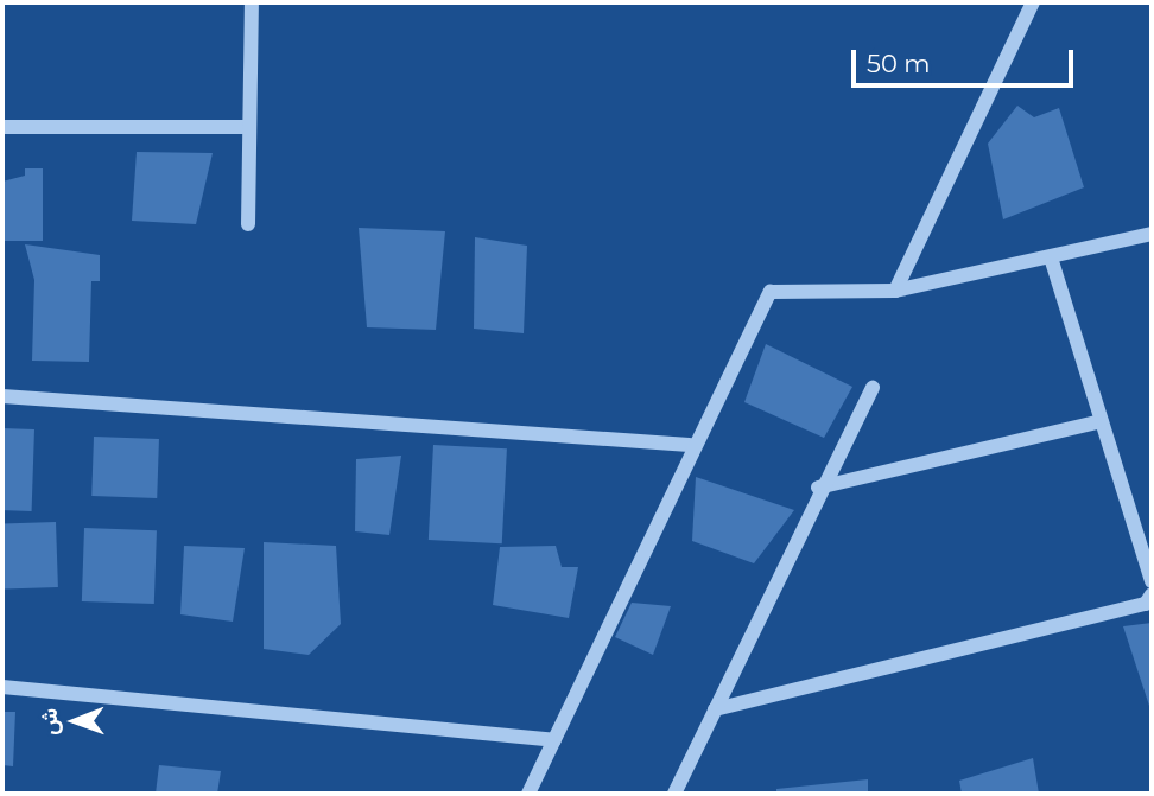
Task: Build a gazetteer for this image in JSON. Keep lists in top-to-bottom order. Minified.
{"scale_bar":"50 m","north":"left"}
